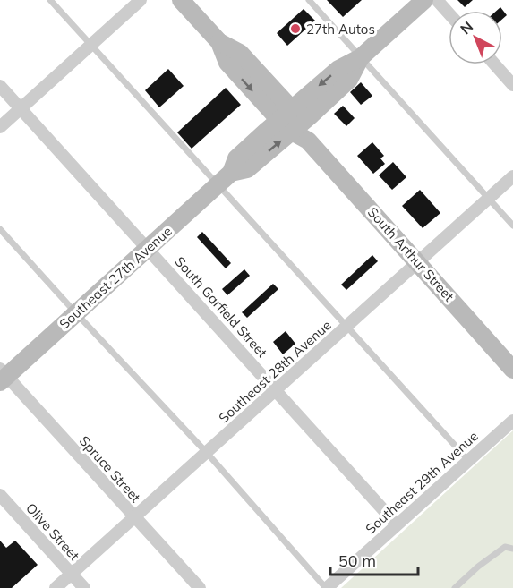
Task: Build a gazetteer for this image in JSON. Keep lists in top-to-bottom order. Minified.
{"streets":{"main road":["South Arthur Street","Southeast 27th Avenue"],"street":["South Garfield Street","Southeast 28th Avenue","Spruce Street","Southeast 29th Avenue","Olive Street"]},"crossings":[["South Arthur Street","Southeast 27th Avenue"],["South Arthur Street","Southeast 28th Avenue"],["Southeast 27th Avenue","South Garfield Street"],["Southeast 27th Avenue","Spruce Street"],["South Garfield Street","Southeast 28th Avenue"],["South Garfield Street","Southeast 29th Avenue"],["Southeast 28th Avenue","Spruce Street"],["Southeast 28th Avenue","Olive Street"]],"places":["27th Autos"],"scale_bar":"50 m","north":"top left"}
